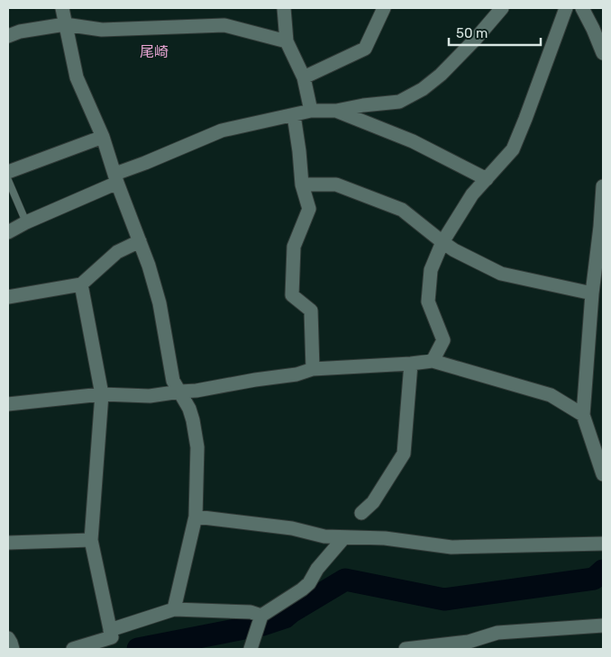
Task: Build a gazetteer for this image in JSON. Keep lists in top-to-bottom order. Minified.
{"districts":["尾崎"],"scale_bar":"50 m"}
